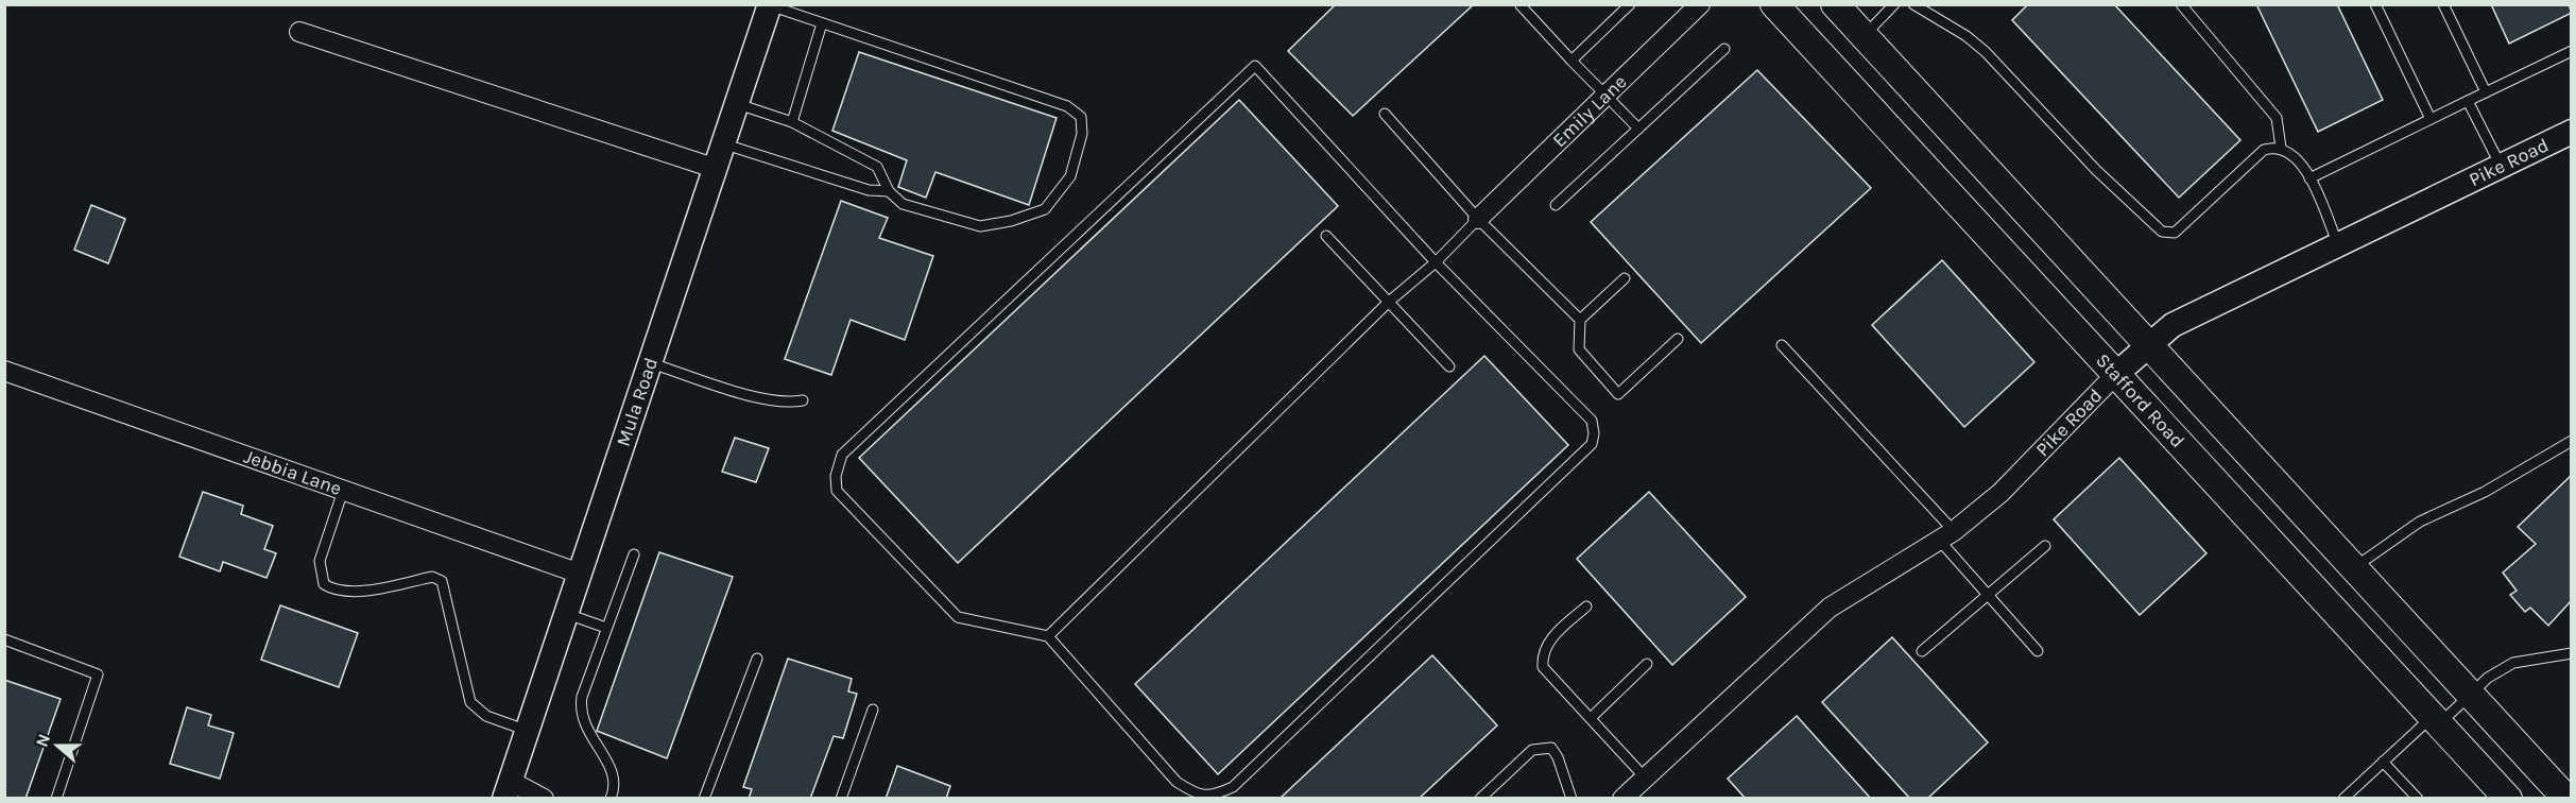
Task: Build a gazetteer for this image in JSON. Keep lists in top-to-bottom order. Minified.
{"streets":{"main road":["Stafford Road"],"street":["Emily Lane","Pike Road","Mula Road","Jebbia Lane"]},"crossings":[["Pike Road","Stafford Road"],["Mula Road","Jebbia Lane"]],"north":"left"}
